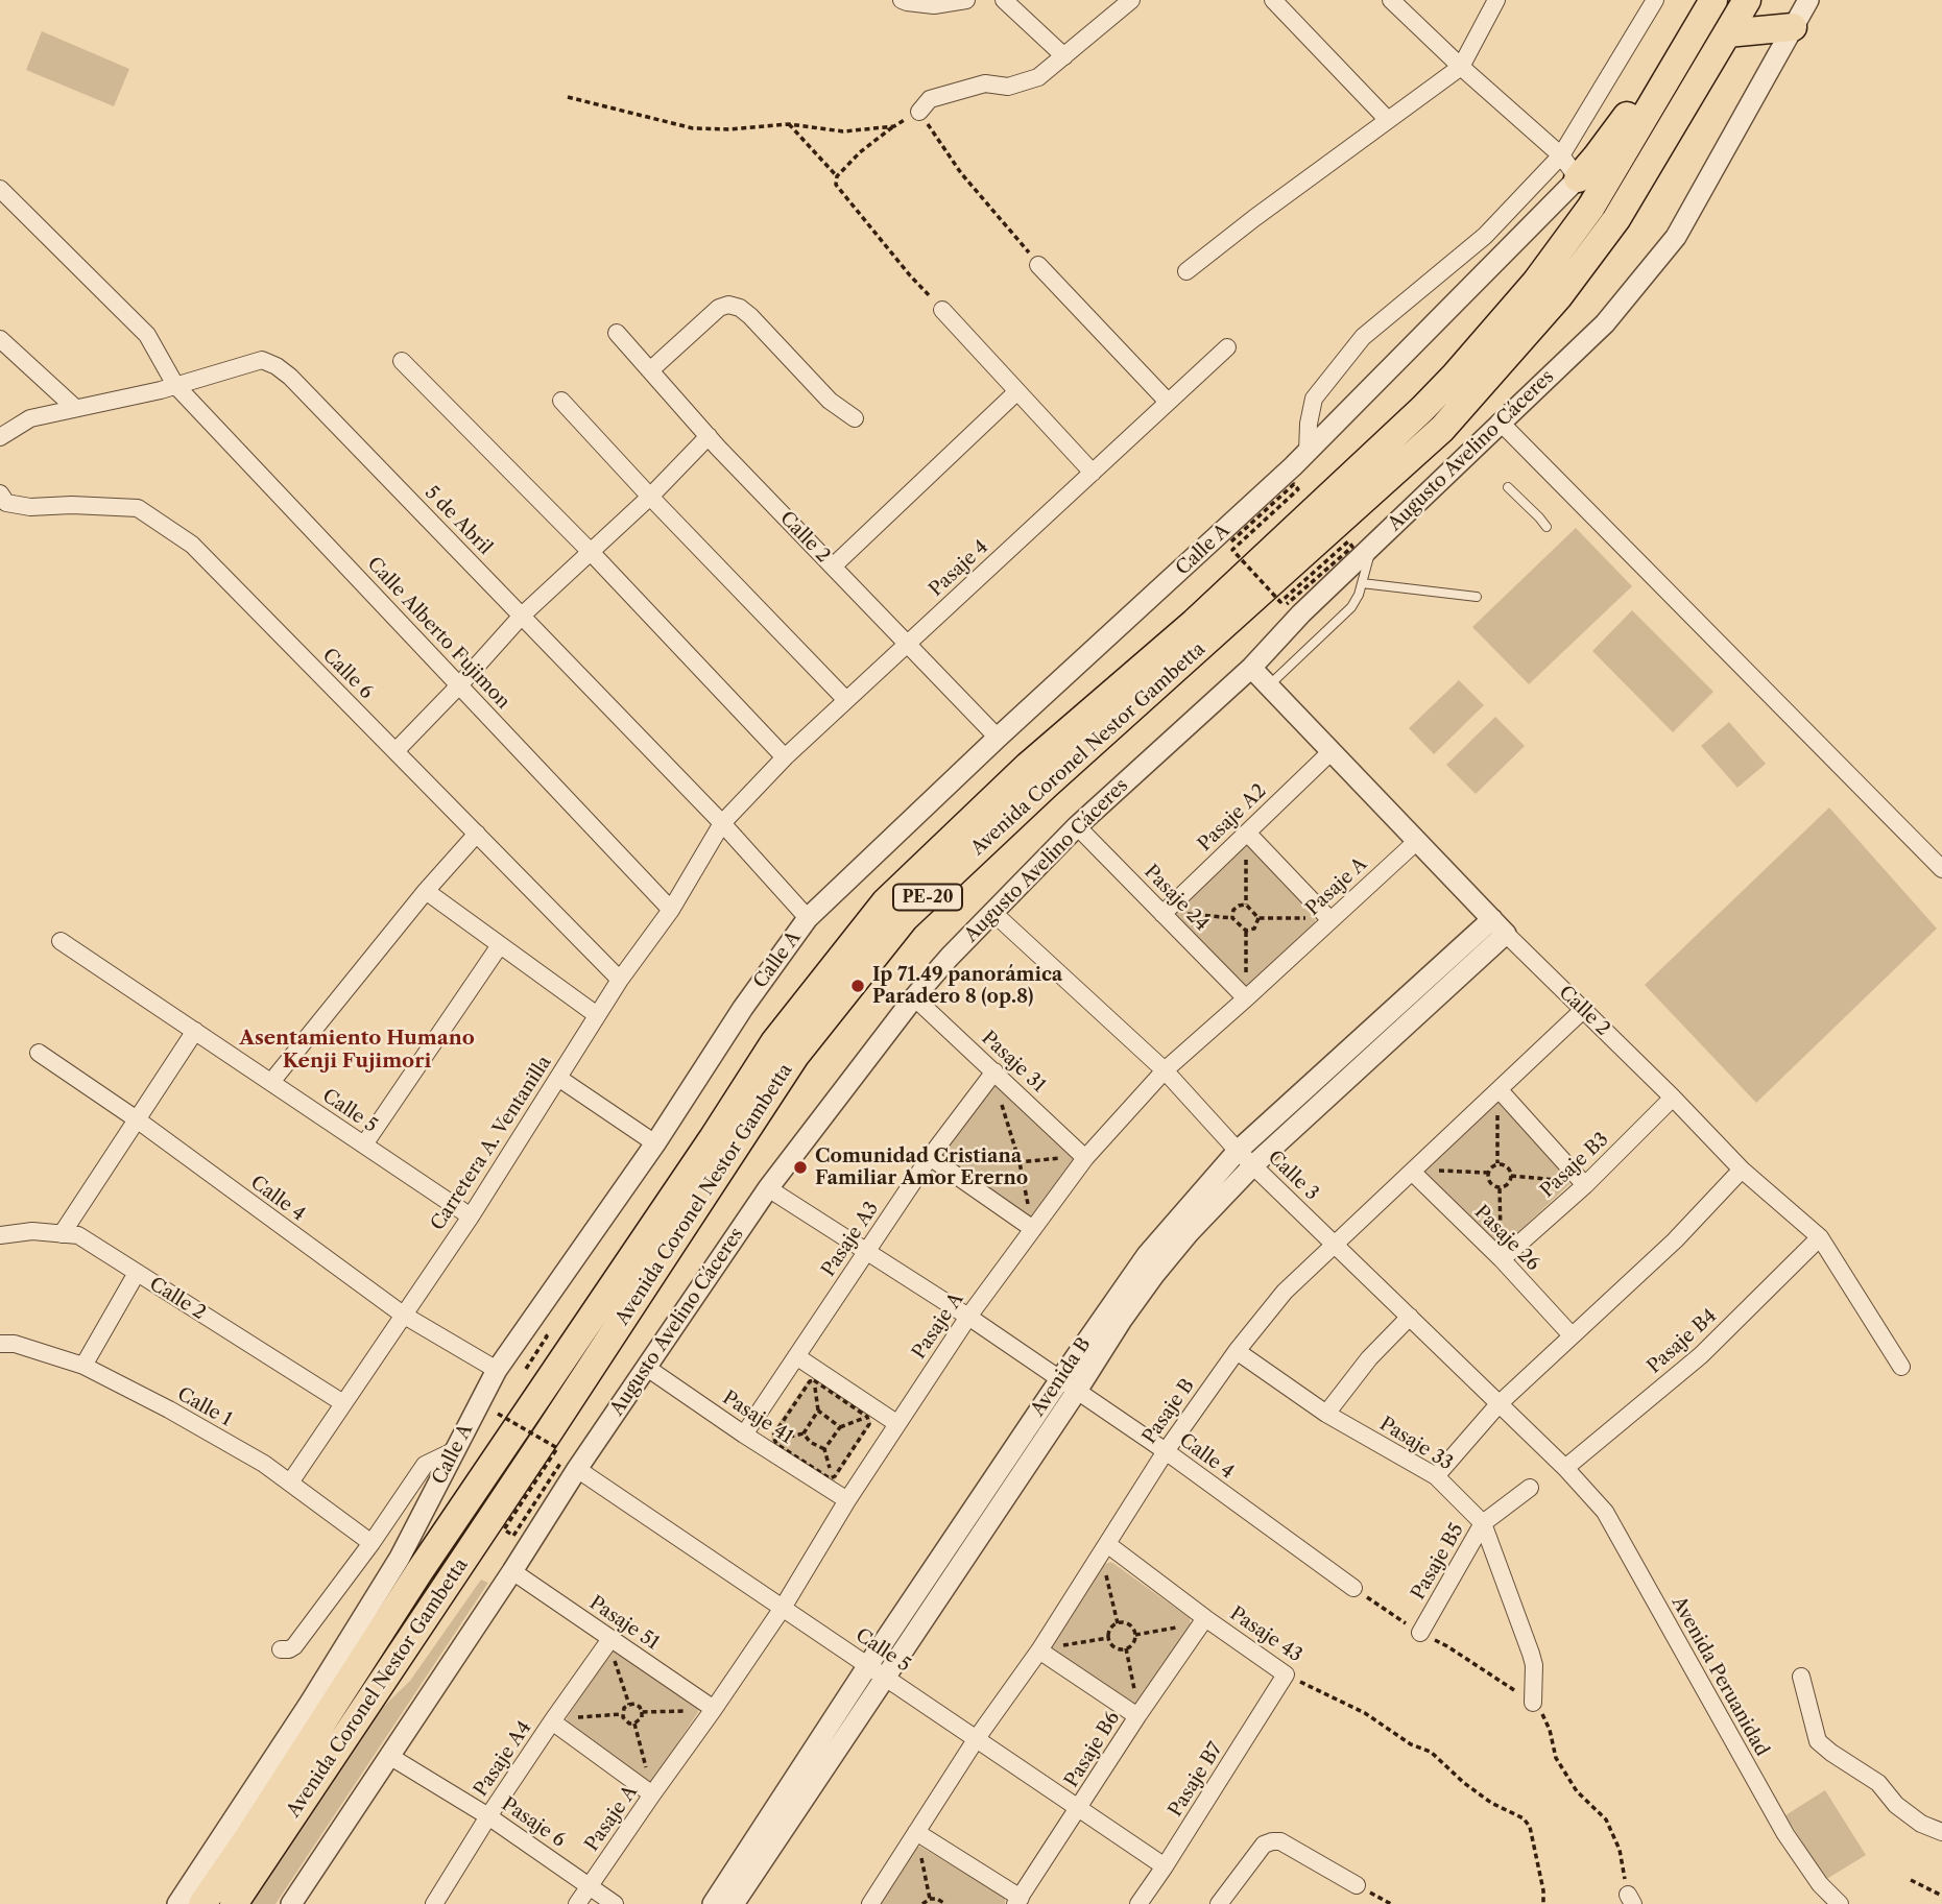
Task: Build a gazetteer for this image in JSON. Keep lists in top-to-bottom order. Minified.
{"streets":{"highway":["Avenida Coronel Nestor Gambetta","PE-20"],"street":["Augusto Avelino Cáceres","5 de Abril","Calle 2","Calle A","Pasaje 4","Calle Alberto Fujimon","Calle 6","Pasaje A2","Pasaje A","Pasaje 24","Pasaje 31","Calle 5","Carretera A. Ventanilla","Pasaje B3","Calle 3","Calle 4","Pasaje 26","Pasaje A3","Pasaje B4","Avenida B","Calle 1","Pasaje B","Pasaje 41","Pasaje 33","Pasaje B5","Pasaje 51","Pasaje 43","Avenida Peruanidad","Pasaje B6","Pasaje A4","Pasaje B7","Pasaje 6"]},"crossings":[["Augusto Avelino Cáceres","Calle 2"],["Augusto Avelino Cáceres","Pasaje 24"],["Augusto Avelino Cáceres","Pasaje 31"],["Augusto Avelino Cáceres","Calle 5"],["Augusto Avelino Cáceres","Calle 3"],["Augusto Avelino Cáceres","Calle 4"],["Augusto Avelino Cáceres","Pasaje 41"],["Augusto Avelino Cáceres","Pasaje 51"],["Augusto Avelino Cáceres","Pasaje 6"],["5 de Abril","Calle A"],["5 de Abril","Pasaje 4"],["5 de Abril","Calle Alberto Fujimon"],["5 de Abril","Carretera A. Ventanilla"],["Calle 2","Calle A"],["Calle 2","Pasaje 4"],["Calle 2","Pasaje A2"],["Calle 2","Pasaje A"],["Calle 2","Carretera A. Ventanilla"],["Calle 2","Pasaje B3"],["Calle 2","Pasaje B4"],["Calle 2","Avenida B"],["Calle 2","Pasaje B"],["Calle A","Calle 4"],["Pasaje 4","Carretera A. Ventanilla"],["Calle Alberto Fujimon","Carretera A. Ventanilla"],["Calle 6","Carretera A. Ventanilla"],["Pasaje A2","Pasaje 24"],["Pasaje A","Pasaje 24"],["Pasaje A","Pasaje 31"],["Pasaje A","Calle 5"],["Pasaje A","Calle 3"],["Pasaje A","Calle 4"],["Pasaje A","Pasaje 41"],["Pasaje A","Pasaje 51"],["Pasaje A","Pasaje 6"],["Pasaje 31","Pasaje A3"],["Calle 5","Carretera A. Ventanilla"],["Calle 5","Avenida B"],["Calle 5","Pasaje B"],["Calle 5","Pasaje B6"],["Calle 5","Pasaje B7"],["Carretera A. Ventanilla","Calle 4"],["Carretera A. Ventanilla","Calle 1"],["Pasaje B3","Pasaje 26"],["Calle 3","Pasaje B4"],["Calle 3","Avenida B"],["Calle 3","Pasaje B"],["Calle 3","Avenida Peruanidad"],["Calle 4","Pasaje A3"],["Calle 4","Avenida B"],["Calle 4","Pasaje B"],["Pasaje 26","Pasaje B"],["Pasaje A3","Pasaje 41"],["Pasaje B4","Avenida Peruanidad"],["Pasaje B","Pasaje 33"],["Pasaje B","Pasaje 43"],["Pasaje 33","Pasaje B5"],["Pasaje 51","Pasaje A4"],["Pasaje 43","Pasaje B6"],["Pasaje 43","Pasaje B7"],["Pasaje A4","Pasaje 6"]],"districts":["Asentamiento Humano Kenji Fujimori"],"places":["Ip 71.49 panorámica Paradero 8 (op.8)","Comunidad Cristiana Familiar Amor Ererno"]}
